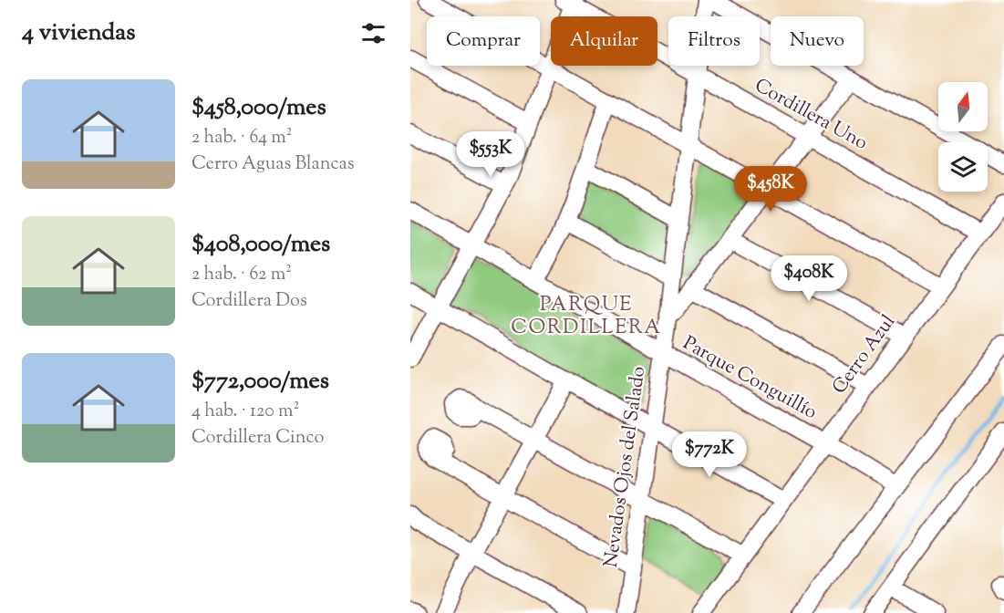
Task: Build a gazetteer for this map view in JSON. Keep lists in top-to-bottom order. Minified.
{"streets":{"street":["Cordillera Uno","Cerro Azul","Parque Conguillío","Nevados Ojos del Salado"]},"crossings":[["Cordillera Uno","Cerro Azul"],["Cordillera Uno","Nevados Ojos del Salado"],["Cerro Azul","Parque Conguillío"],["Parque Conguillío","Nevados Ojos del Salado"]],"districts":["PARQUE CORDILLERA"],"north":"top","page":{"heading":"4 viviendas","chip":["Comprar","Alquilar","Filtros","Nuevo"],"list":[{"name":"$458,000/mes","note":"2 hab. · 64 m² · Cerro Aguas Blancas"},{"name":"$408,000/mes","note":"2 hab. · 62 m² · Cordillera Dos"},{"name":"$772,000/mes","note":"4 hab. · 120 m² · Cordillera Cinco"}],"price":["$553K","$458K","$408K","$772K"]}}
